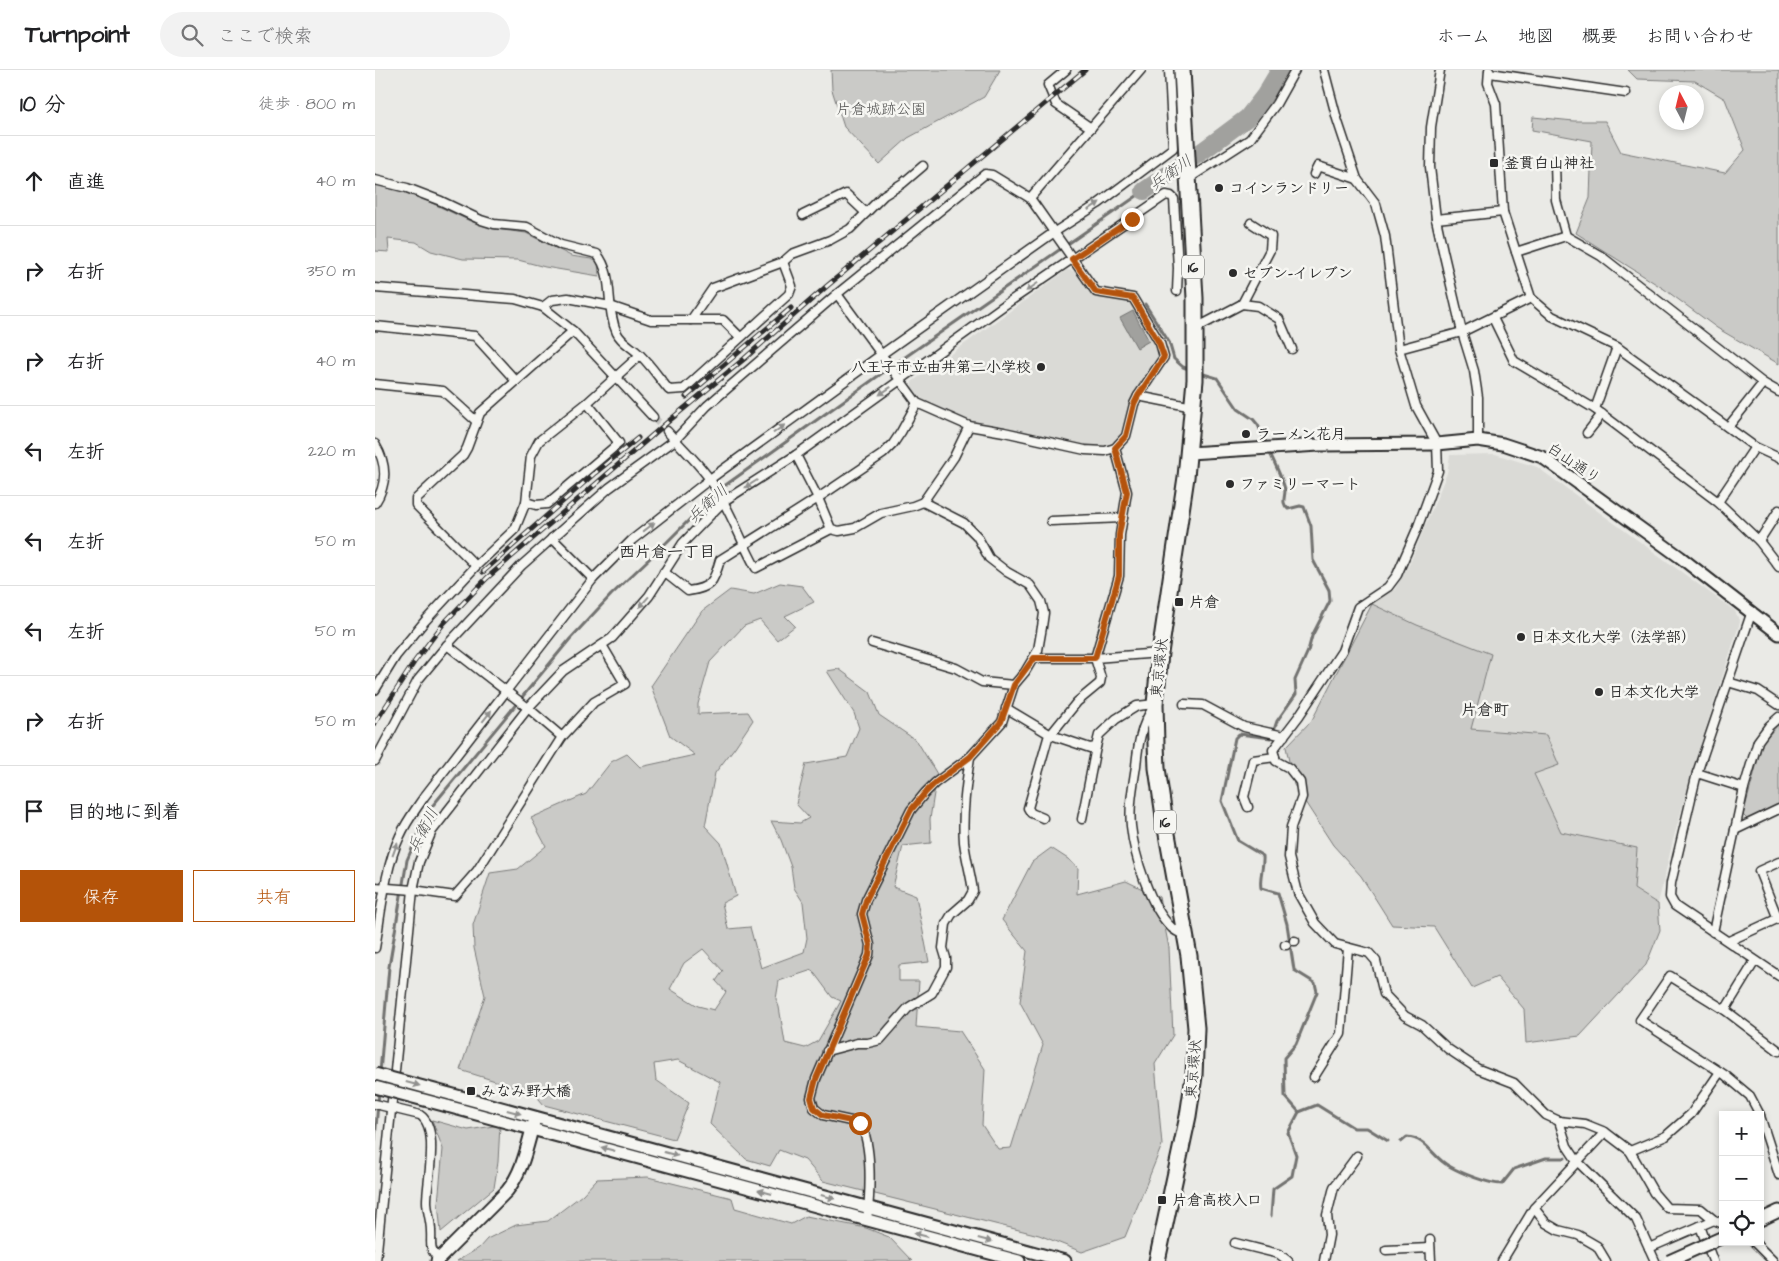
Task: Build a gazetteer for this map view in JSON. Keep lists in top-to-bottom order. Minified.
{"streets":{"highway":["16","東京環状"],"street":["白山通り"]},"crossings":[["白山通り","東京環状"]],"districts":["西片倉一丁目","片倉町"],"water":["兵衛川"],"parks":["片倉城跡公園"],"places":{"transit":["釜貫白山神社","片倉","みなみ野大橋","片倉高校入口"],"other":["コインランドリー","セブン-イレブン","八王子市立由井第二小学校","ラーメン花月","ファミリーマート","日本文化大学（法学部）","日本文化大学"]},"north":"top","page":{"header":"Turnpoint","search":"ここで検索","nav":["ホーム","地図","概要","お問い合わせ"],"heading":["10 分","徒歩 · 800 m"],"list":[["直進","40 m"],["右折","350 m"],["右折","40 m"],["左折","220 m"],["左折","50 m"],["左折","50 m"],["右折","50 m"],"目的地に到着"],"buttons":["保存","共有"],"map_buttons":["+","−"]}}
